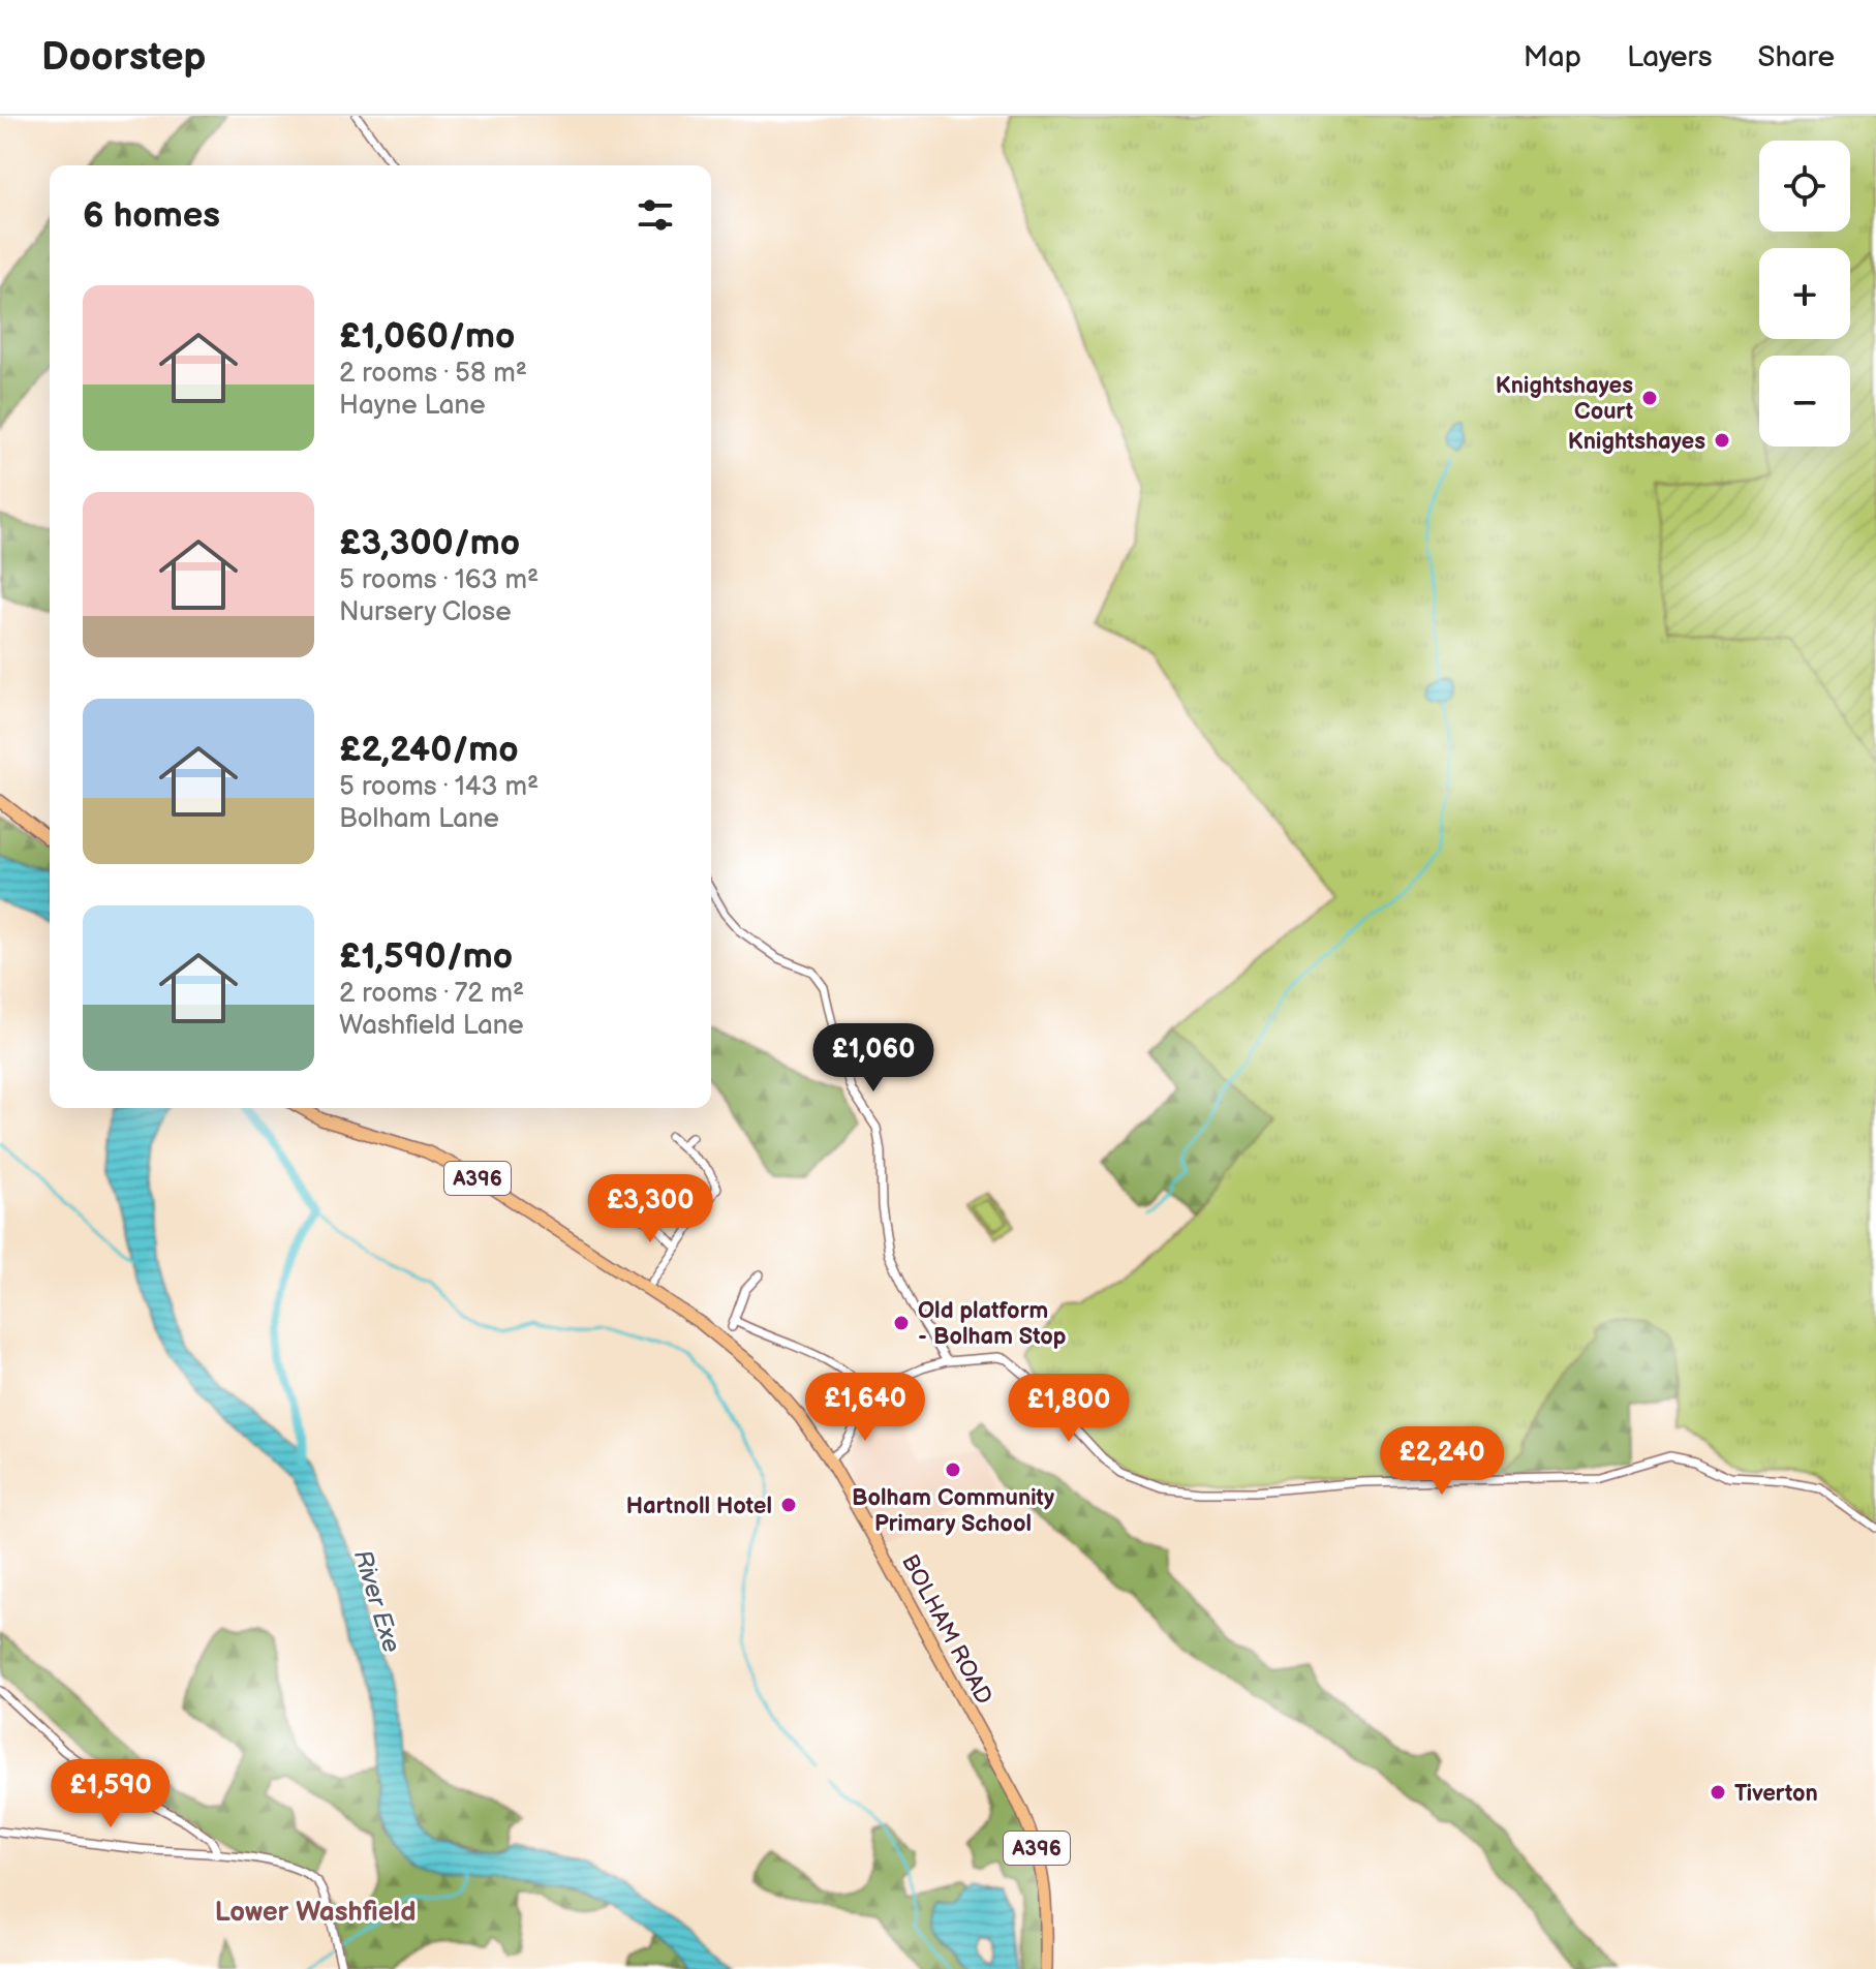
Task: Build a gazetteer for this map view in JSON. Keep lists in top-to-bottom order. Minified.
{"streets":{"main road":["A396","BOLHAM ROAD"]},"crossings":[["A396","BOLHAM ROAD"]],"districts":["Lower Washfield"],"water":["River Exe"],"places":["Knightshayes Court","Knightshayes","Old platform - Bolham Stop","Bolham Community Primary School","Hartnoll Hotel","Tiverton"],"page":{"header":"Doorstep","nav":["Map","Layers","Share"],"map_buttons":["+","−"],"heading":"6 homes","list":[{"name":"£1,060/mo","note":"2 rooms · 58 m² · Hayne Lane"},{"name":"£3,300/mo","note":"5 rooms · 163 m² · Nursery Close"},{"name":"£2,240/mo","note":"5 rooms · 143 m² · Bolham Lane"},{"name":"£1,590/mo","note":"2 rooms · 72 m² · Washfield Lane"}],"price":["£1,060","£3,300","£1,640","£1,800","£2,240","£1,590"]}}
